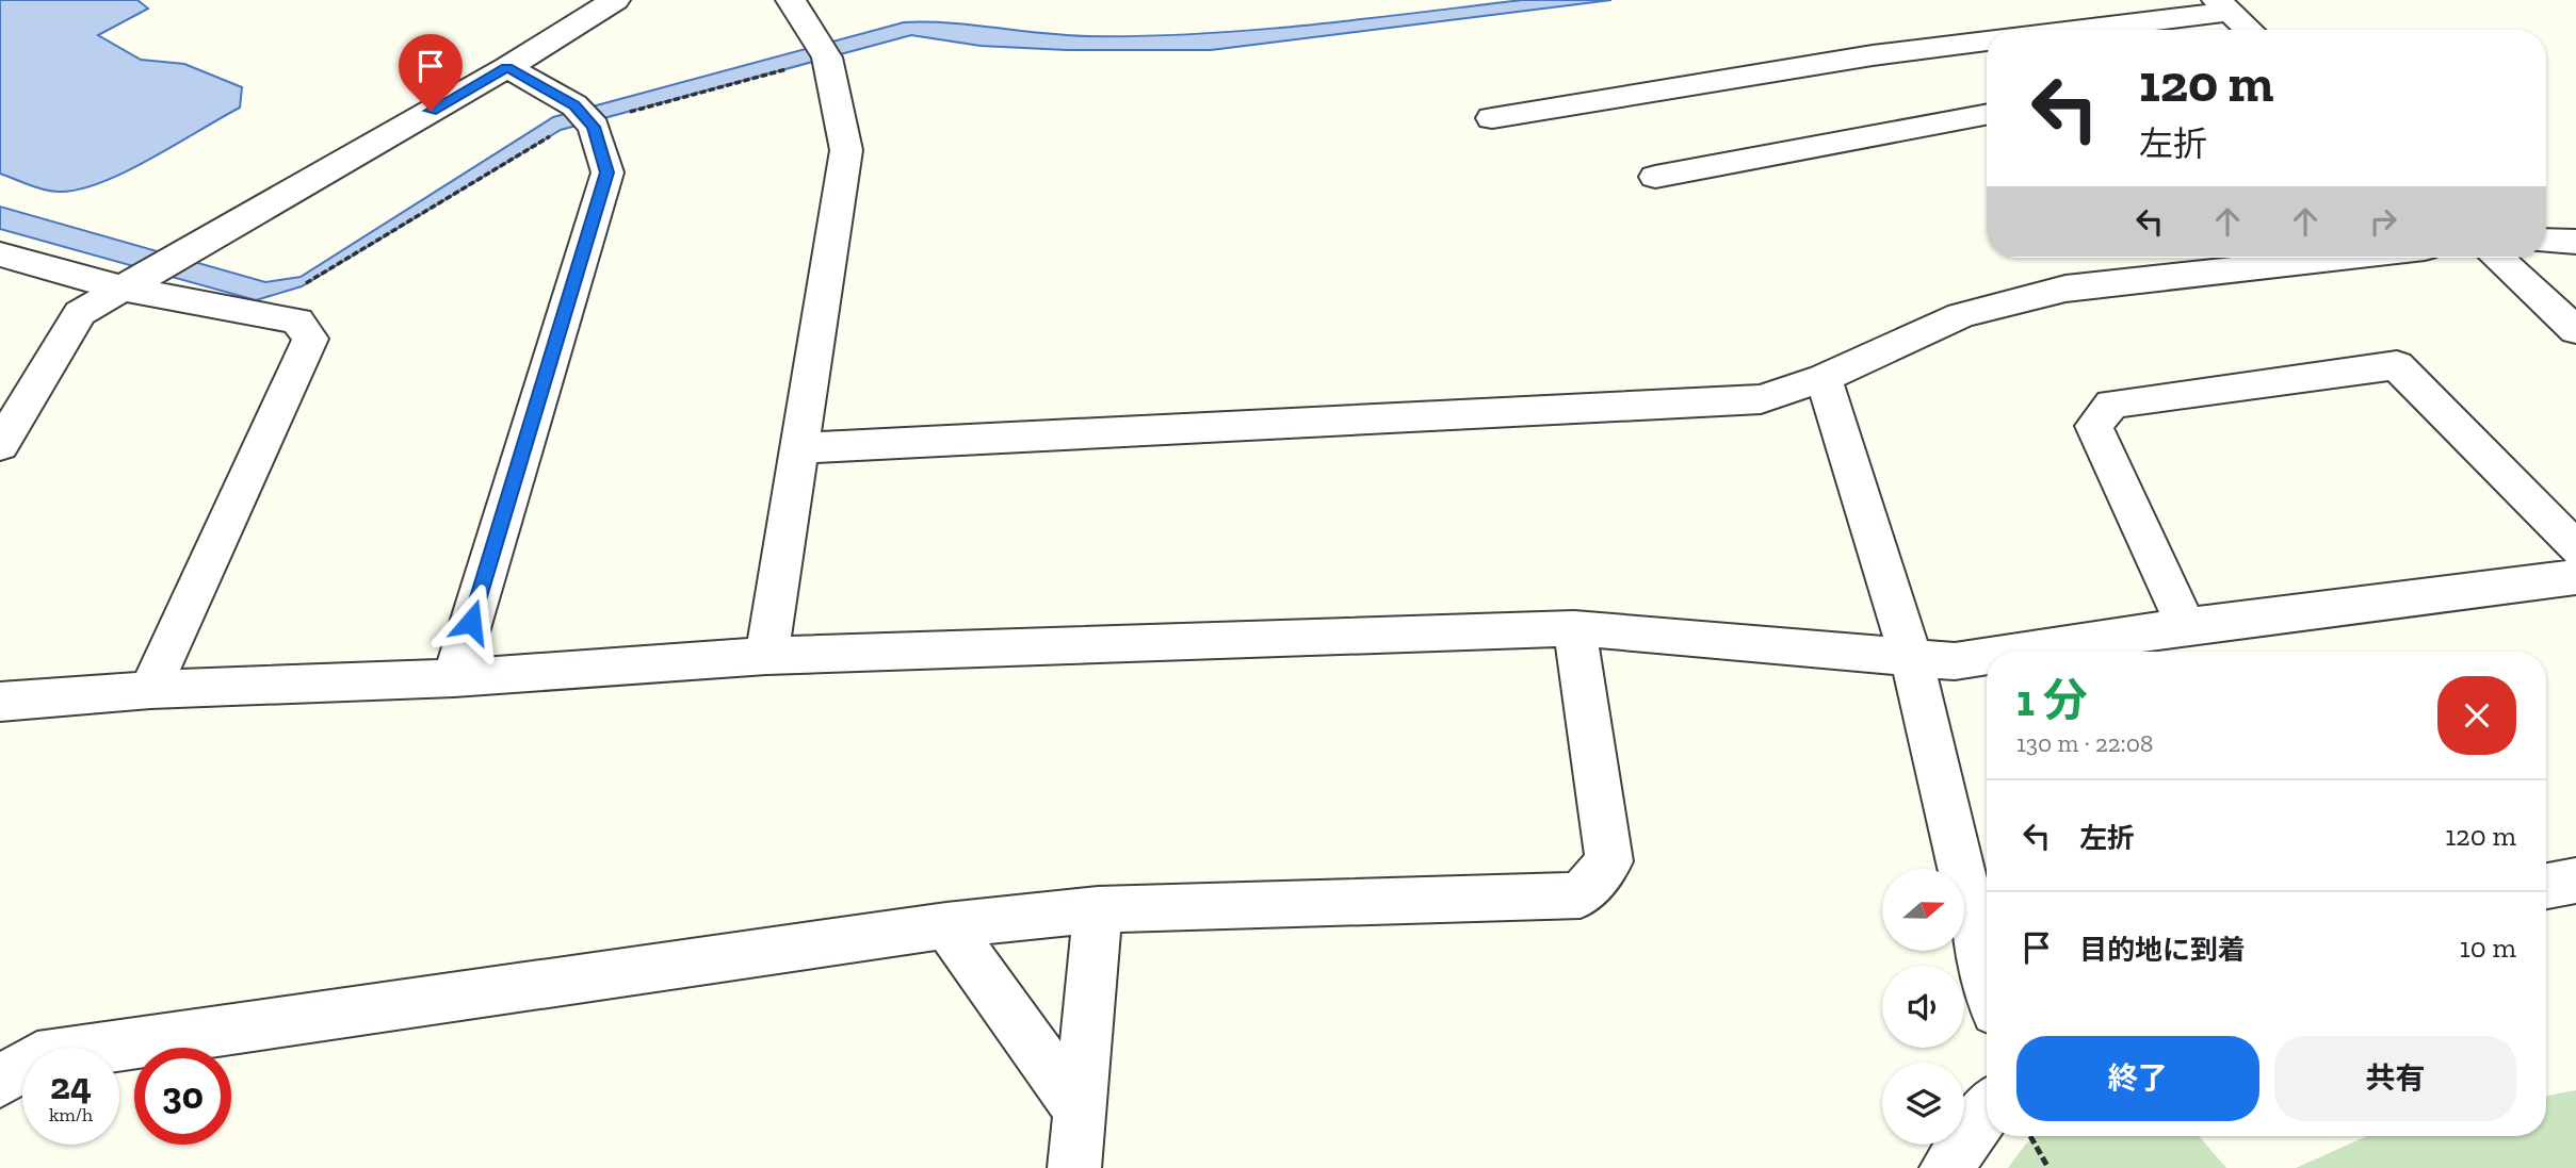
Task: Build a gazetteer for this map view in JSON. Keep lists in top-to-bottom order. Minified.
{"north":"right","page":{"turn":["120 m","左折"],"heading":["1 分","130 m · 22:08"],"list":[{"name":"左折","value":"120 m"},{"name":"目的地に到着","value":"10 m"}],"buttons":["終了","共有"],"speed":"24 km/h","limit":"30"}}
